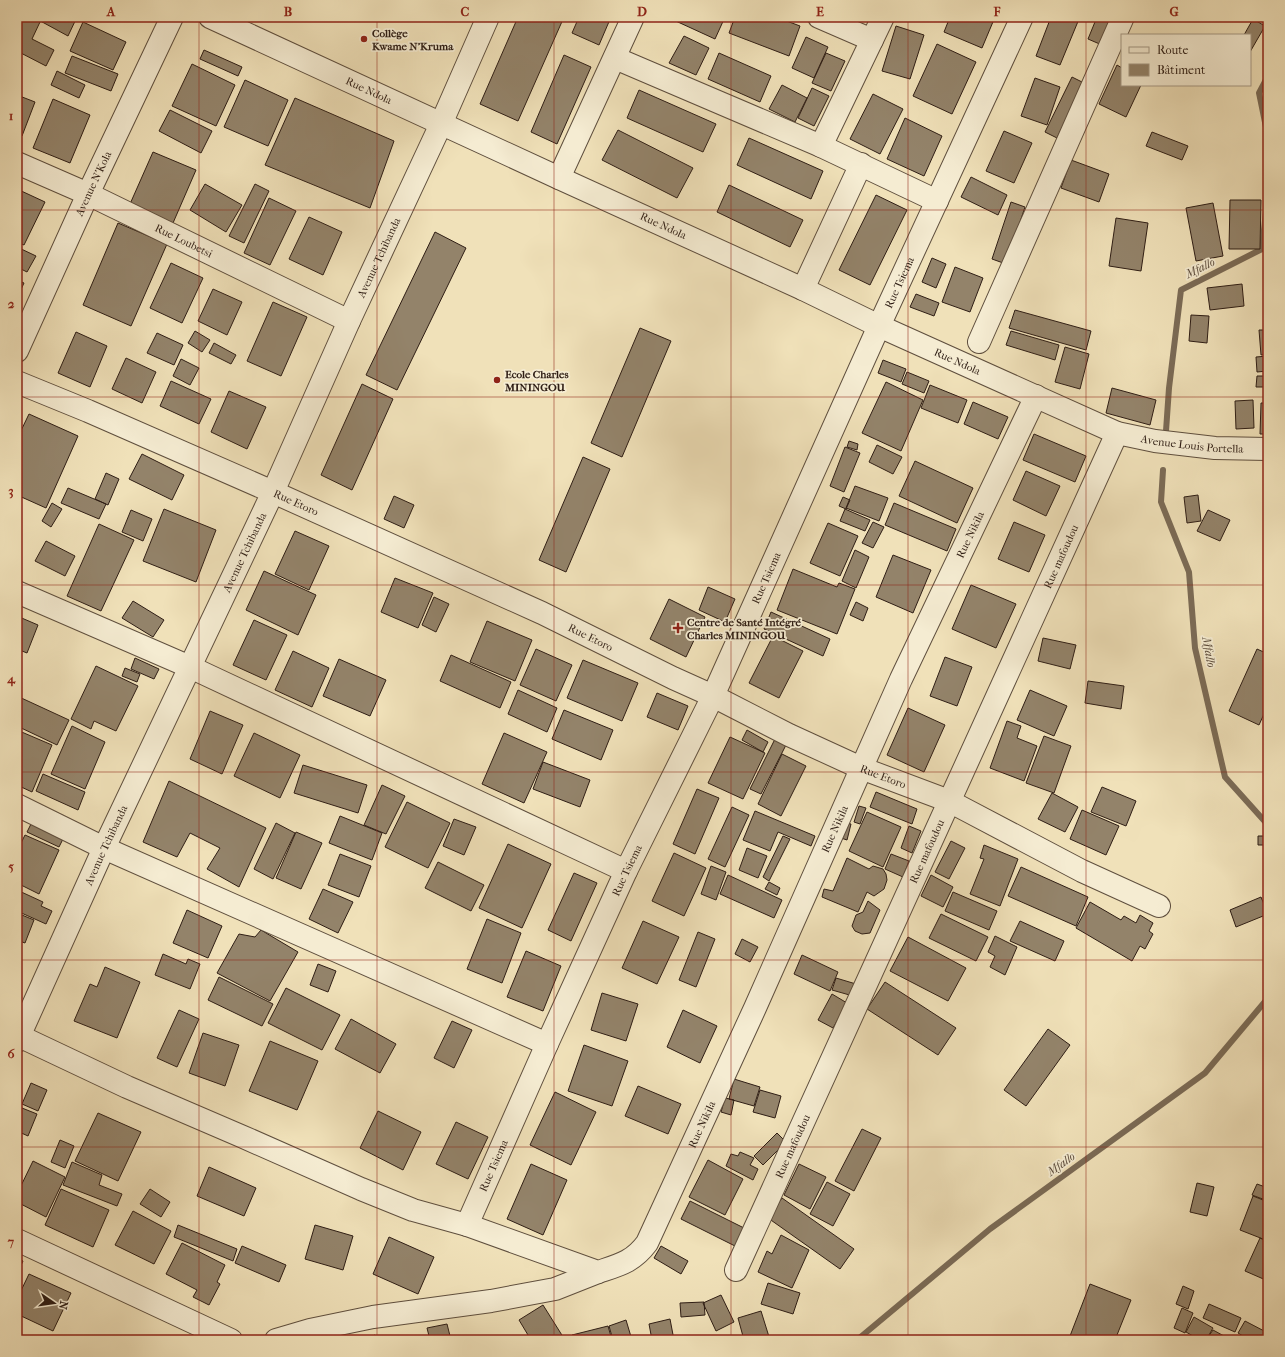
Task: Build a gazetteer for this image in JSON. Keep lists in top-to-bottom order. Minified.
{"streets":{"street":["Rue Ndola","Avenue N'Kola","Rue Loubetsi","Avenue Tchibanda","Rue Tsiema","Avenue Louis Portella","Rue Etoro","Rue Nikila","Rue mafoudou"]},"crossings":[["Rue Ndola","Avenue Tchibanda"],["Rue Ndola","Rue Tsiema"],["Rue Ndola","Avenue Louis Portella"],["Rue Ndola","Rue Nikila"],["Rue Ndola","Rue mafoudou"],["Avenue N'Kola","Rue Loubetsi"],["Rue Loubetsi","Avenue Tchibanda"],["Avenue Tchibanda","Rue Etoro"],["Rue Tsiema","Rue Etoro"],["Avenue Louis Portella","Rue mafoudou"],["Rue Etoro","Rue Nikila"],["Rue Etoro","Rue mafoudou"]],"water":["Mfallo"],"places":{"other":["Collège Kwame N'Kruma","Ecole Charles MININGOU"],"health":["Centre de Santé Intégré Charles MININGOU"]},"legend":["Route","Bâtiment"],"north":"right","grid":{"columns":["A","B","C","D","E","F","G"],"rows":["1","2","3","4","5","6","7"]}}
